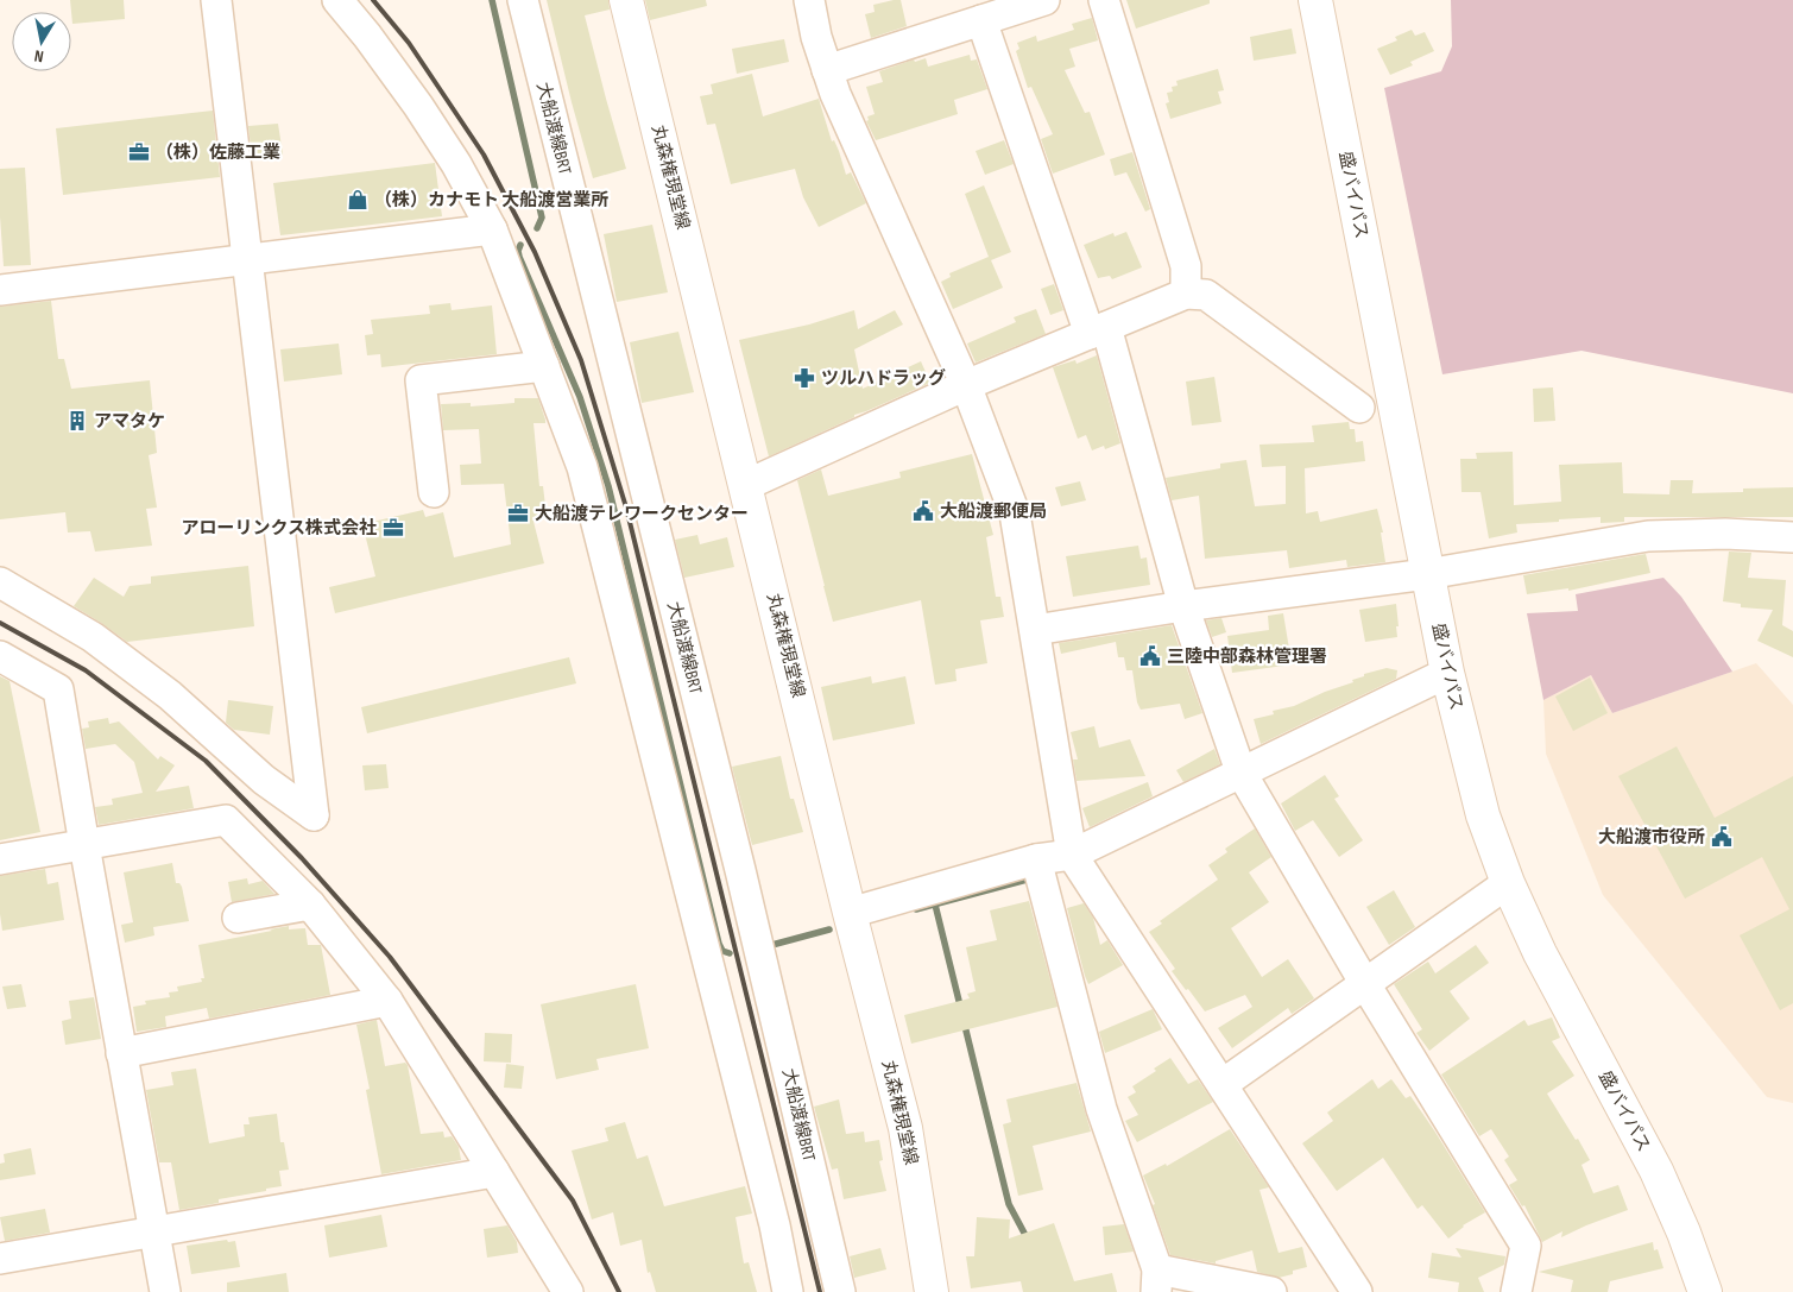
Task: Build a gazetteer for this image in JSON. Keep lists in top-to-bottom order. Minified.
{"streets":{"main road":["丸森権現堂線","盛バイパス"],"street":["大船渡線BRT"]},"places":{"office":["（株）佐藤工業","大船渡テレワークセンター","アローリンクス株式会社"],"shop":["（株）カナモト 大船渡営業所"],"pharmacy":["ツルハドラッグ"],"building":["アマタケ"],"public building":["大船渡郵便局","三陸中部森林管理署","大船渡市役所"]},"north":"bottom"}
